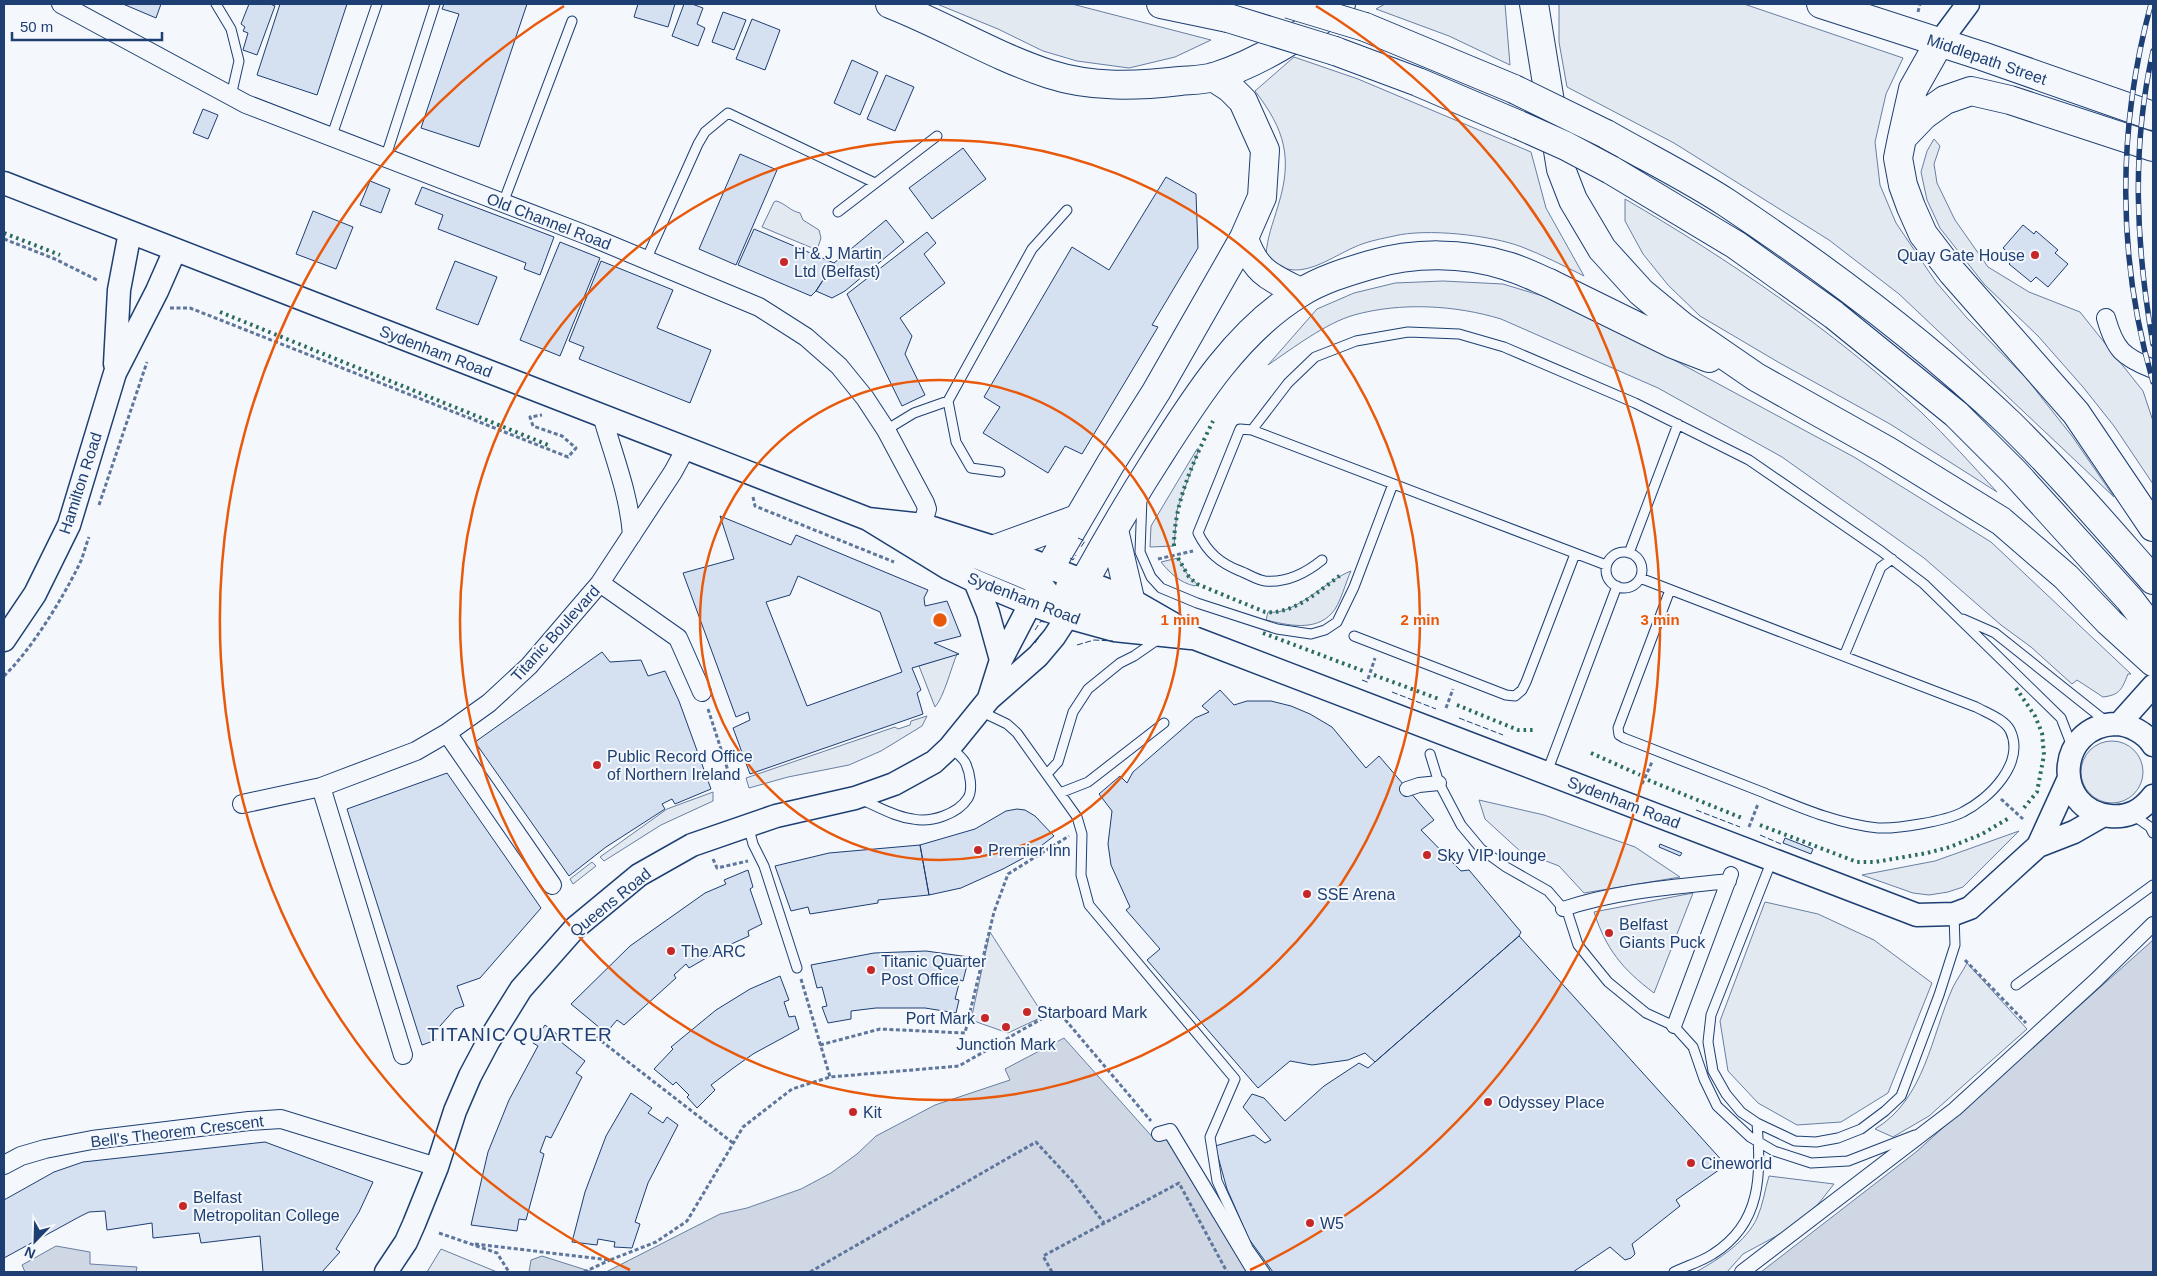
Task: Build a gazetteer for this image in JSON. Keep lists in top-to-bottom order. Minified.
{"streets":{"main road":["Middlepath Street"],"street":["Old Channel Road","Sydenham Road","Hamilton Road","Titanic Boulevard","Queens Road","Bell's Theorem Crescent"]},"crossings":[["Old Channel Road","Sydenham Road"],["Sydenham Road","Hamilton Road"],["Sydenham Road","Titanic Boulevard"],["Sydenham Road","Queens Road"],["Queens Road","Bell's Theorem Crescent"]],"districts":["TITANIC QUARTER"],"places":["Quay Gate House","H & J Martin Ltd (Belfast)","Public Record Office of Northern Ireland","Premier Inn","Sky VIP lounge","SSE Arena","Belfast Giants Puck","The ARC","Titanic Quarter Post Office","Starboard Mark","Port Mark","Junction Mark","Odyssey Place","Kit","Cineworld","Belfast Metropolitan College","W5"],"scale_bar":"50 m","north":"bottom left","rings":["1 min","2 min","3 min"]}
